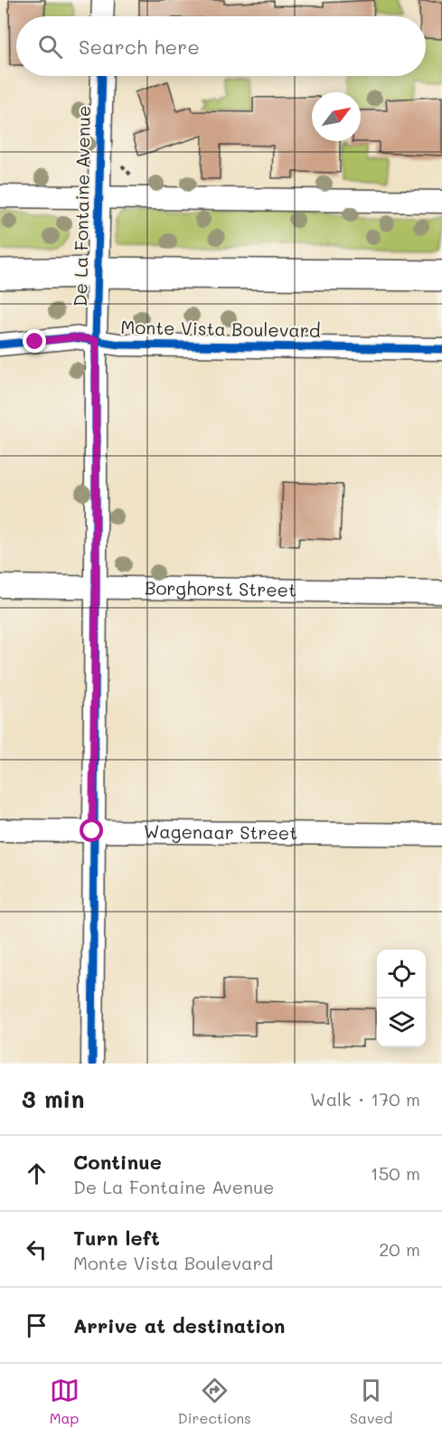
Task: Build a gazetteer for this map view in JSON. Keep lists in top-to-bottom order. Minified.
{"streets":{"street":["De La Fontaine Avenue","Monte Vista Boulevard","Borghorst Street","Wagenaar Street"]},"crossings":[["De La Fontaine Avenue","Monte Vista Boulevard"],["De La Fontaine Avenue","Borghorst Street"],["De La Fontaine Avenue","Wagenaar Street"]],"north":"top right","page":{"search":"Search here","heading":["3 min","Walk · 170 m"],"list":[["Continue","De La Fontaine Avenue","150 m"],["Turn left","Monte Vista Boulevard","20 m"],"Arrive at destination"],"nav":["Map","Directions","Saved"]}}
